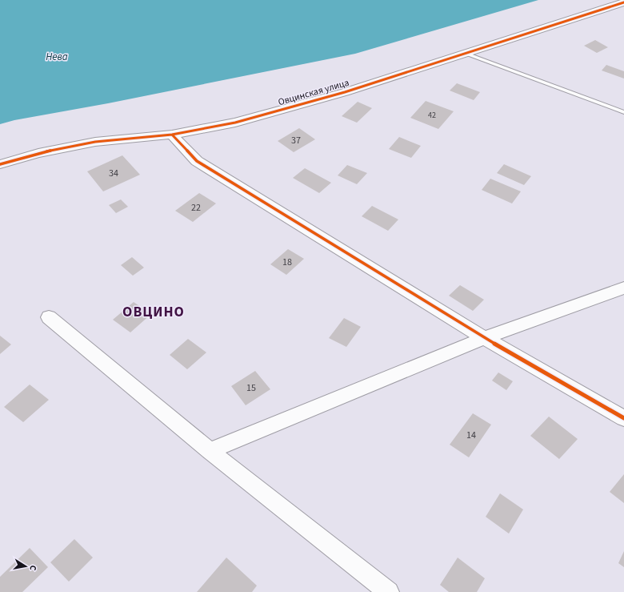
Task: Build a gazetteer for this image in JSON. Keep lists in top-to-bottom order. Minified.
{"streets":{"street":["Овцинская улица"]},"districts":["ОВЦИНО"],"water":["Нева"],"house_numbers":["42","37","34","22","18","15","14"],"north":"right"}
